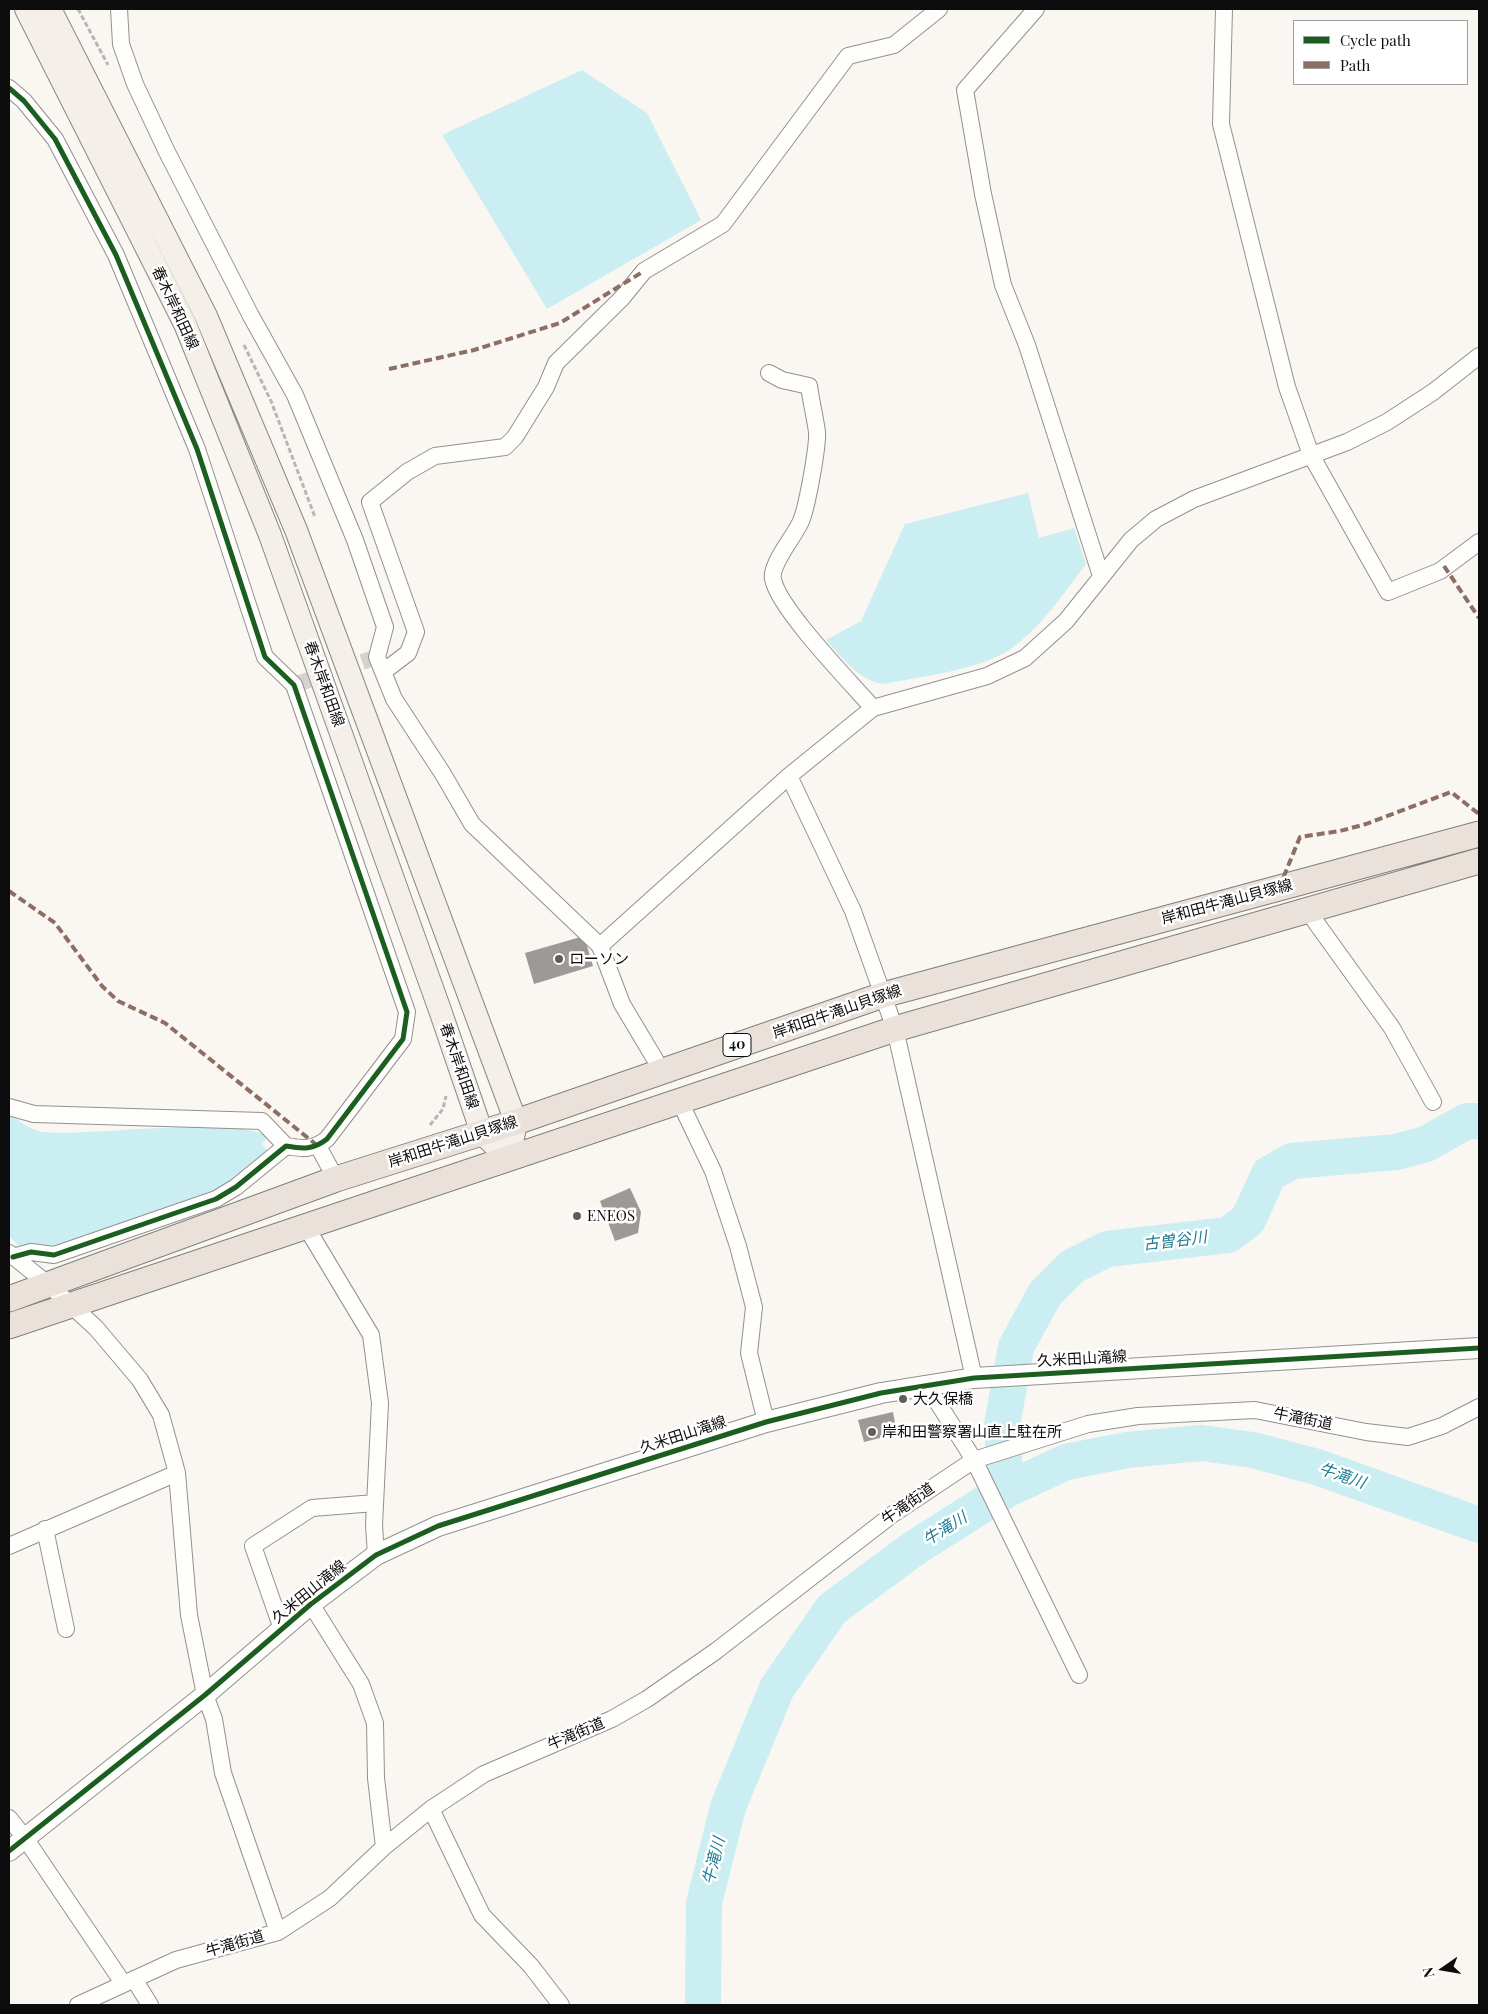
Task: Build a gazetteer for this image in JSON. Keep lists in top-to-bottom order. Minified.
{"streets":{"main road":["春木岸和田線","岸和田牛滝山貝塚線","40"],"street":["久米田山滝線","牛滝街道"]},"crossings":[["春木岸和田線","岸和田牛滝山貝塚線"]],"water":["古曽谷川","牛滝川"],"places":["ローソン","ENEOS","大久保橋","岸和田警察署山直上駐在所"],"legend":["Cycle path","Path"],"north":"left"}
